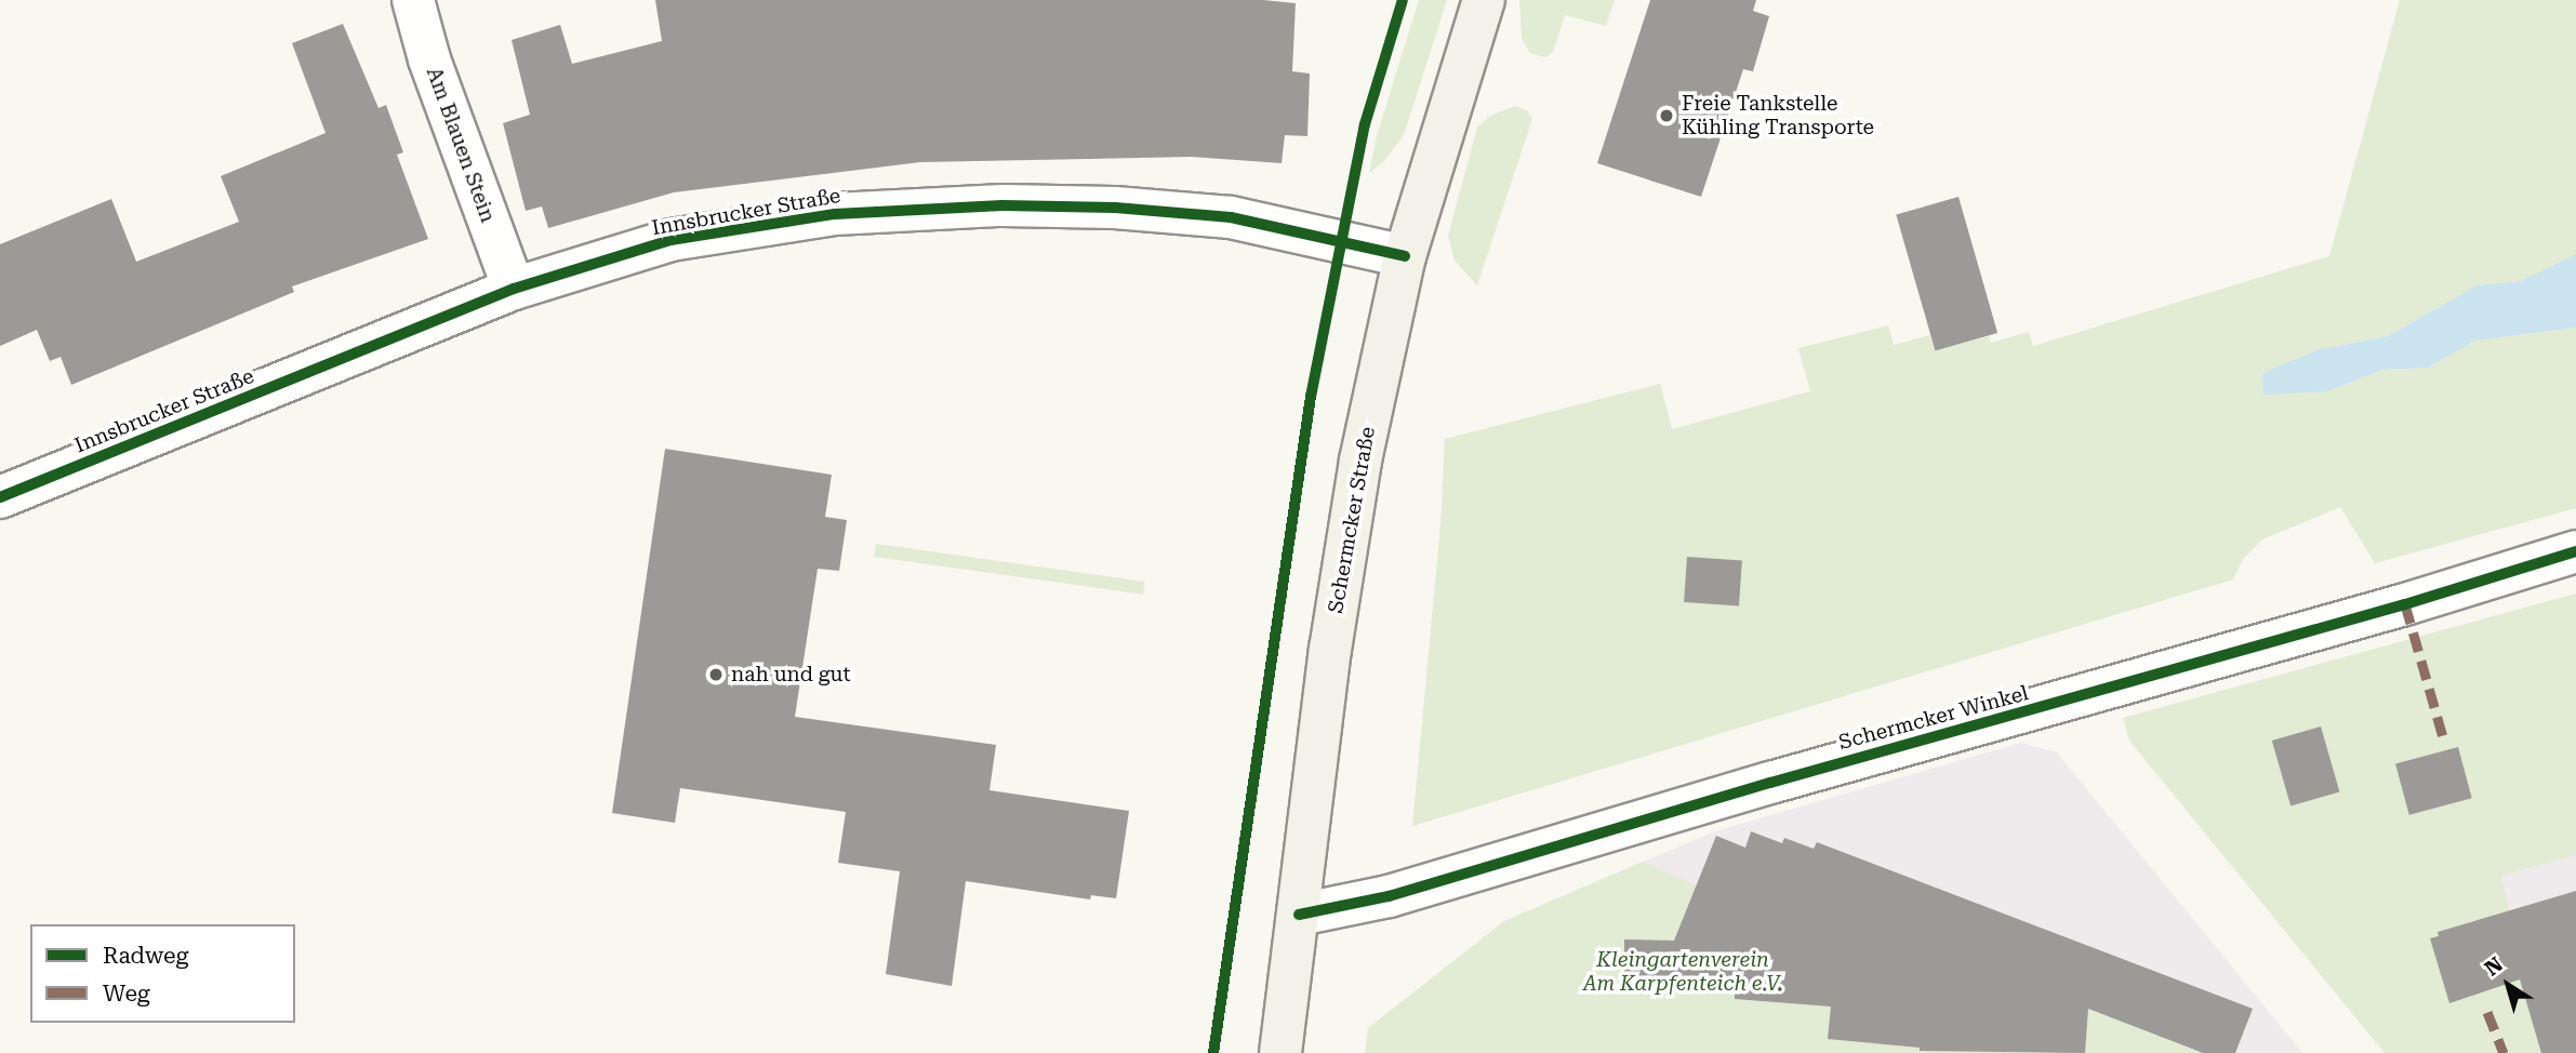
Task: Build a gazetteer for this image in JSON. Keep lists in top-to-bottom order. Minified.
{"streets":{"main road":["Schermcker Straße"],"street":["Am Blauen Stein","Innsbrucker Straße","Schermcker Winkel"]},"crossings":[["Am Blauen Stein","Innsbrucker Straße"],["Innsbrucker Straße","Schermcker Straße"],["Schermcker Straße","Schermcker Winkel"]],"parks":["Kleingartenverein Am Karpfenteich e.V."],"places":["Freie Tankstelle Kühling Transporte","nah und gut"],"legend":["Radweg","Weg"],"north":"top left"}
